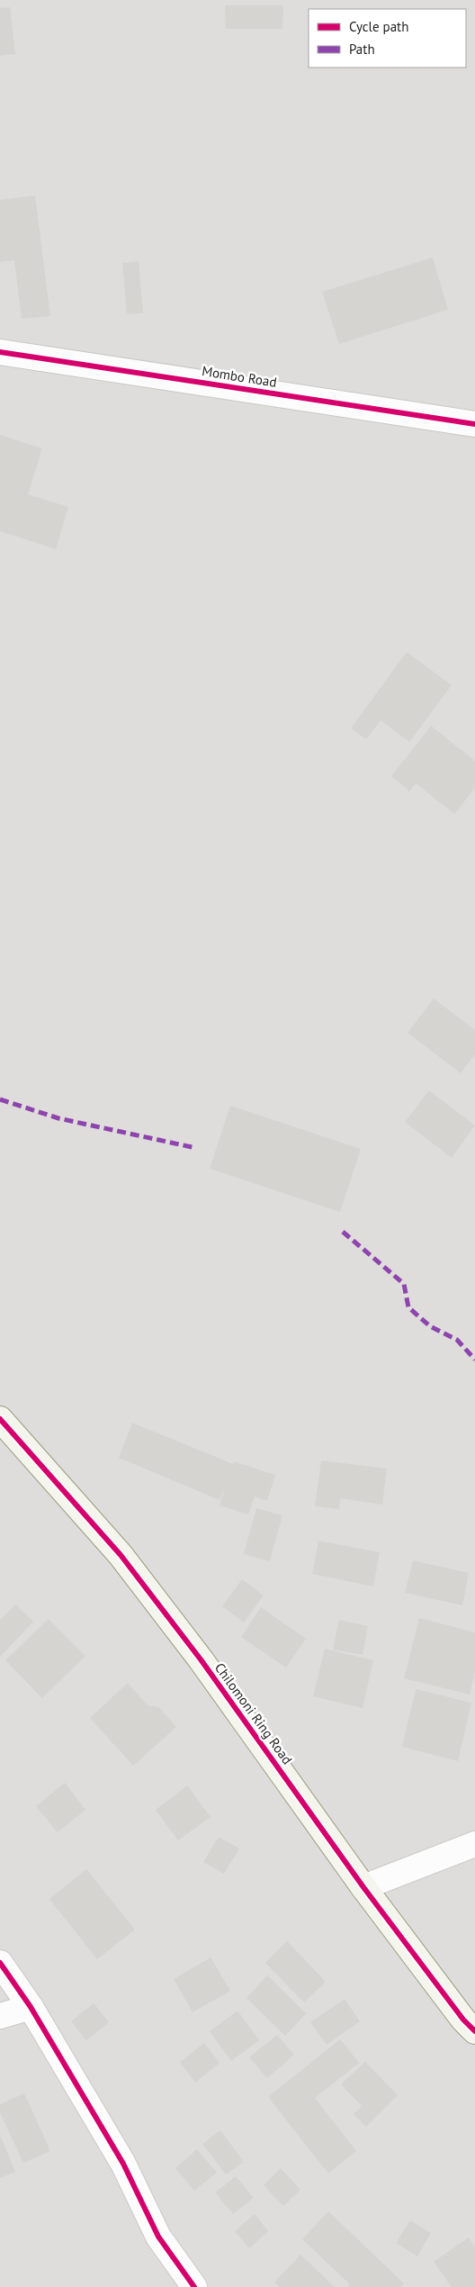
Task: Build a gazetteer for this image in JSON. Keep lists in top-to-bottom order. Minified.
{"streets":{"street":["Mombo Road","Chilomoni Ring Road"]},"legend":["Cycle path","Path"]}
